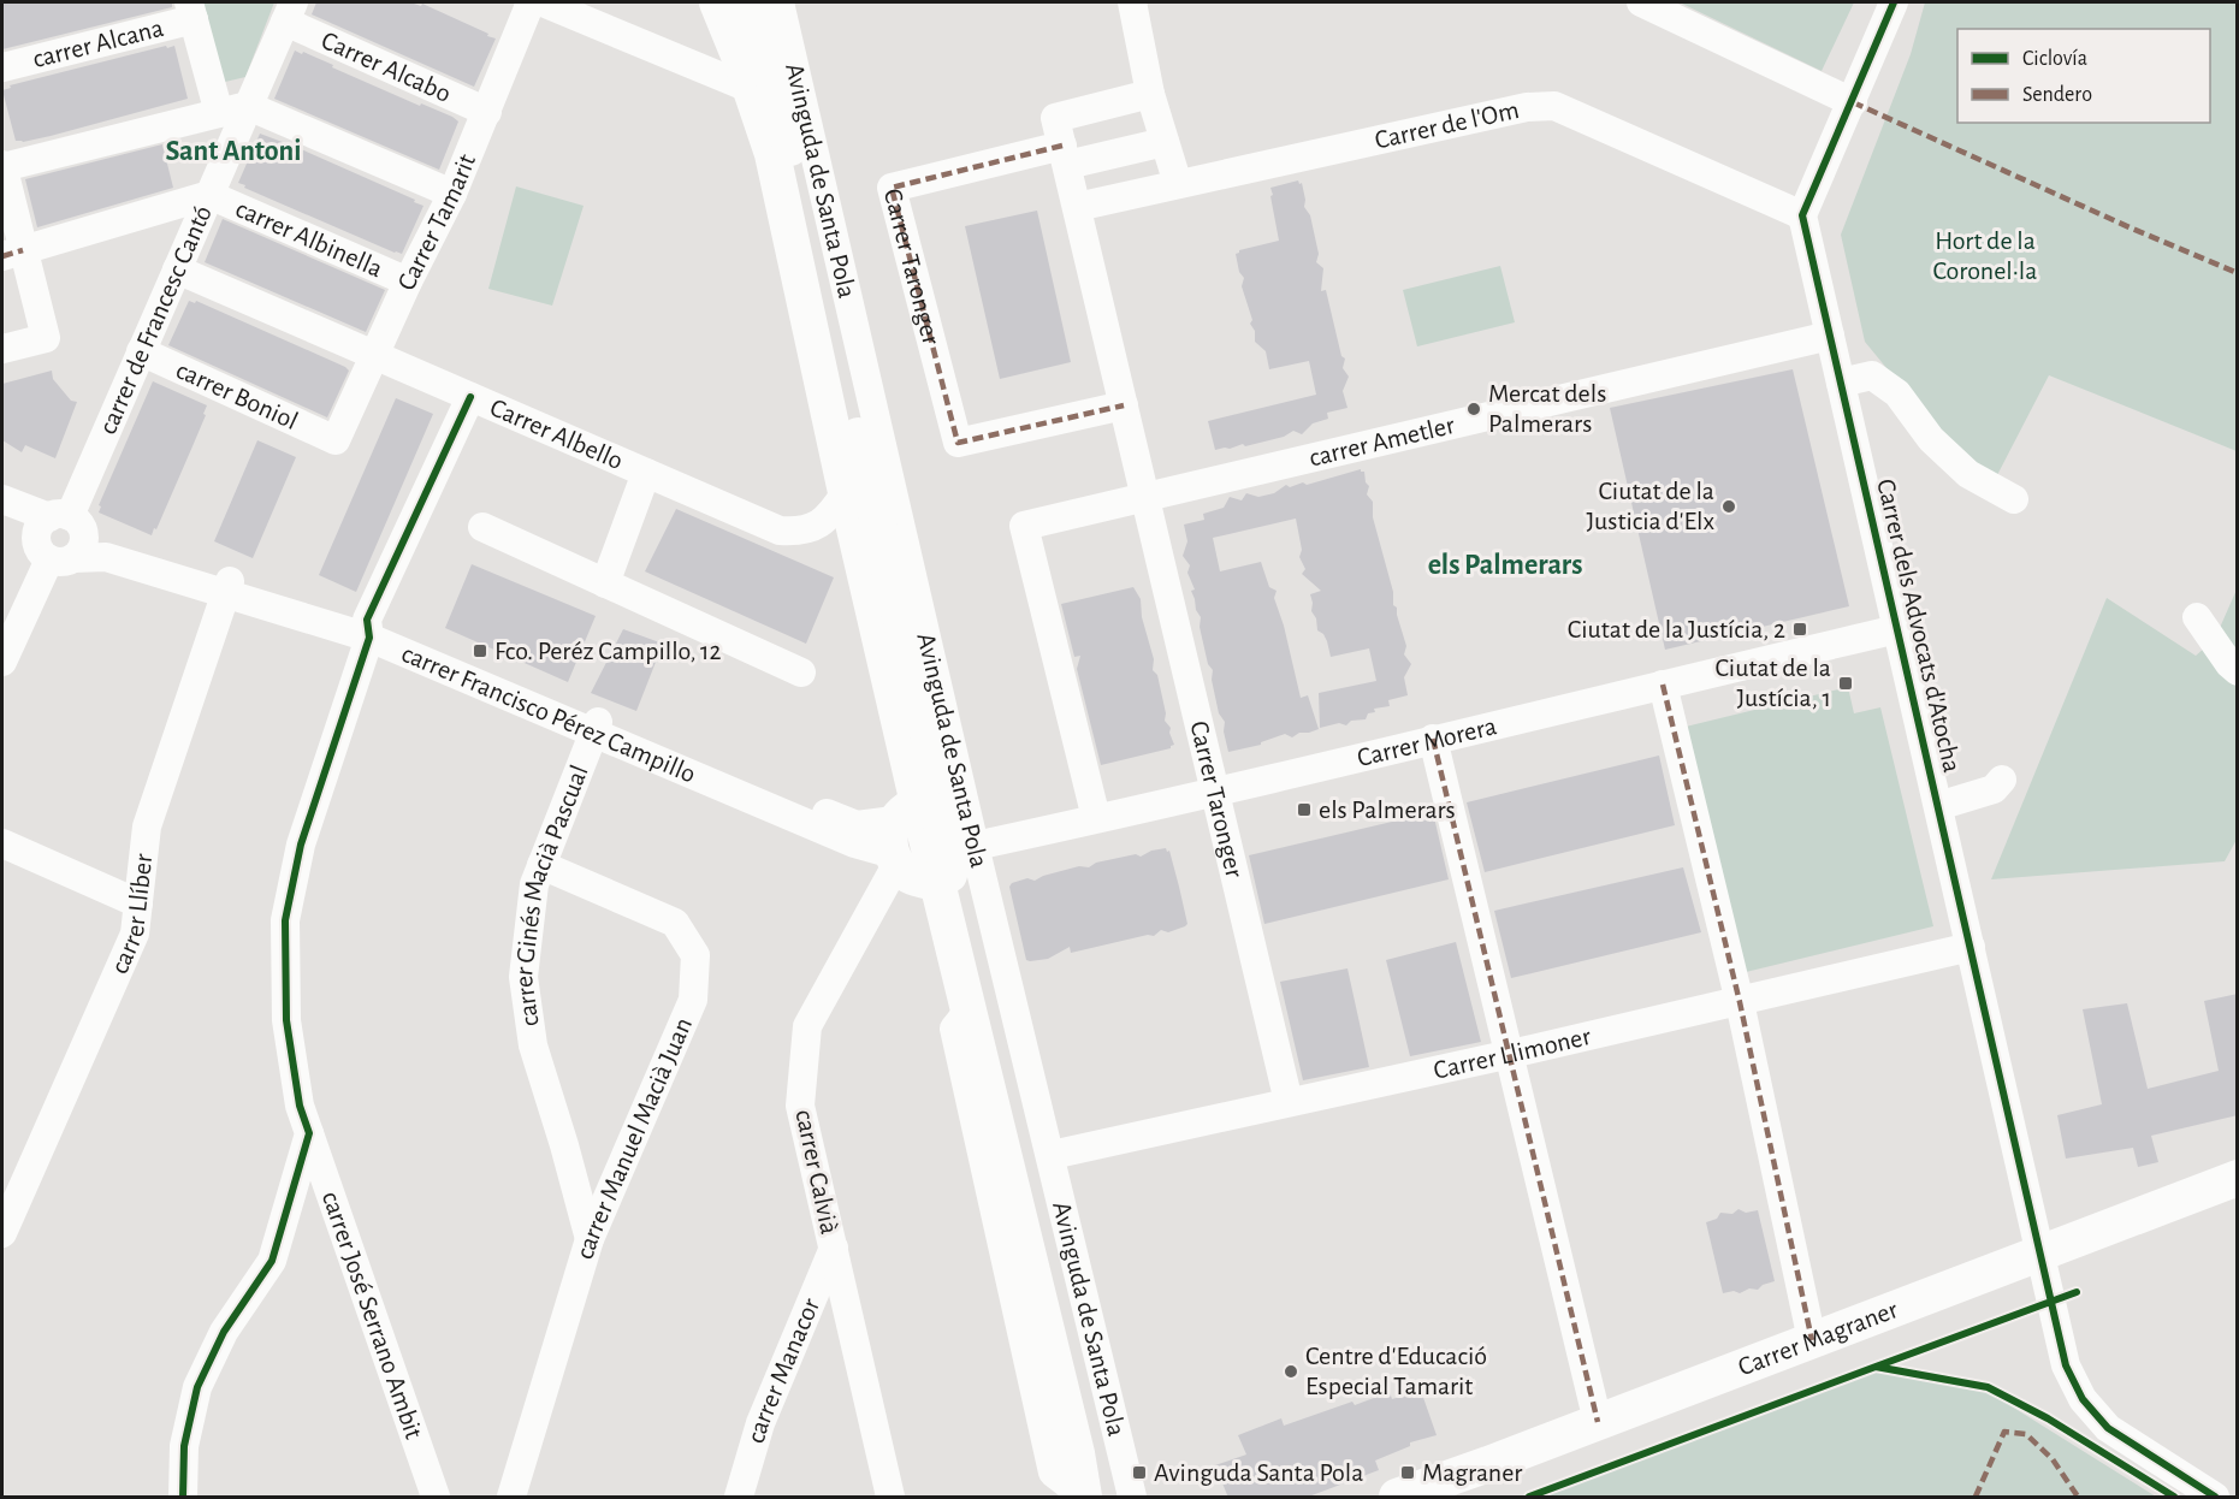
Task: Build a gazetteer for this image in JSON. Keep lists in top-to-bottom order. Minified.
{"streets":{"main road":["Avinguda de Santa Pola","Carrer Magraner"],"street":["carrer Alcana","Carrer Alcabo","Carrer de l'Om","Carrer Tamarit","carrer Albinella","Carrer Taronger","carrer de Francesc Cantó","carrer Boniol","Carrer Albello","carrer Ametler","Carrer dels Advocats d'Atocha","carrer Francisco Pérez Campillo","Carrer Morera","carrer Ginés Macià Pascual","carrer Llíber","Carrer Llimoner","carrer Manuel Macià Juan","carrer Calvià","carrer José Serrano Ambit","carrer Manacor"]},"crossings":[["Carrer Alcabo","Carrer Tamarit"],["Carrer Alcabo","carrer de Francesc Cantó"],["Carrer de l'Om","Carrer Taronger"],["Carrer de l'Om","Carrer dels Advocats d'Atocha"],["Avinguda de Santa Pola","Carrer Albello"],["Avinguda de Santa Pola","carrer Francisco Pérez Campillo"],["Avinguda de Santa Pola","Carrer Morera"],["Avinguda de Santa Pola","Carrer Llimoner"],["Avinguda de Santa Pola","carrer Calvià"],["Carrer Tamarit","carrer Albinella"],["Carrer Tamarit","carrer Boniol"],["Carrer Tamarit","Carrer Albello"],["carrer Albinella","carrer de Francesc Cantó"],["Carrer Taronger","carrer Ametler"],["Carrer Taronger","Carrer Morera"],["Carrer Taronger","Carrer Llimoner"],["carrer de Francesc Cantó","carrer Boniol"],["carrer de Francesc Cantó","Carrer Albello"],["carrer de Francesc Cantó","carrer Francisco Pérez Campillo"],["Carrer Albello","carrer José Serrano Ambit"],["carrer Ametler","Carrer dels Advocats d'Atocha"],["Carrer dels Advocats d'Atocha","Carrer Morera"],["Carrer dels Advocats d'Atocha","Carrer Llimoner"],["Carrer dels Advocats d'Atocha","Carrer Magraner"],["carrer Francisco Pérez Campillo","carrer Ginés Macià Pascual"],["carrer Francisco Pérez Campillo","carrer Llíber"],["carrer Francisco Pérez Campillo","carrer Calvià"],["carrer Francisco Pérez Campillo","carrer José Serrano Ambit"],["carrer Ginés Macià Pascual","carrer Manuel Macià Juan"],["carrer Calvià","carrer Manacor"]],"districts":["Sant Antoni","els Palmerars"],"parks":["Hort de la Coronel·la"],"places":{"other":["Mercat dels Palmerars","Ciutat de la Justicia d'Elx","Centre d'Educació Especial Tamarit"],"transit":["Ciutat de la Justícia, 2","Fco. Peréz Campillo, 12","Ciutat de la Justícia, 1","els Palmerars","Avinguda Santa Pola","Magraner"]},"legend":["Ciclovía","Sendero"]}
